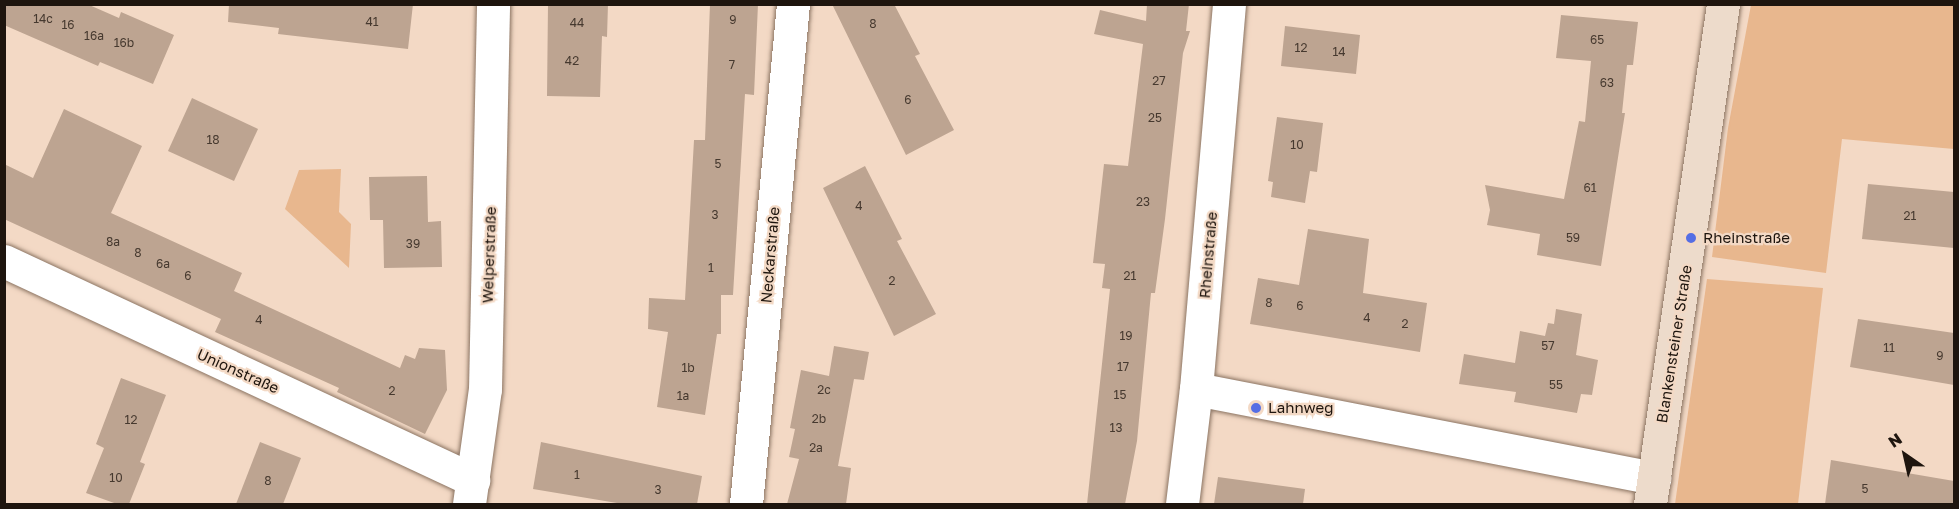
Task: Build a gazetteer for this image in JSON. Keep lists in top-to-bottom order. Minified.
{"streets":{"main road":["Blankensteiner Straße"],"street":["Welperstraße","Neckarstraße","Rheinstraße","Unionstraße"]},"crossings":[["Welperstraße","Unionstraße"]],"places":["Rheinstraße","Lahnweg"],"house_numbers":["14c","9","41","44","8","16","16a","65","16b","12","14","42","7","27","63","6","25","18","10","5","61","23","4","3","21","59","8a","39","8","6a","1","6","21","2","8","6","4","4","2","19","57","11","9","17","1b","55","2c","2","15","1a","2b","12","13","2a","1","10","8","5","3"],"north":"top left"}
